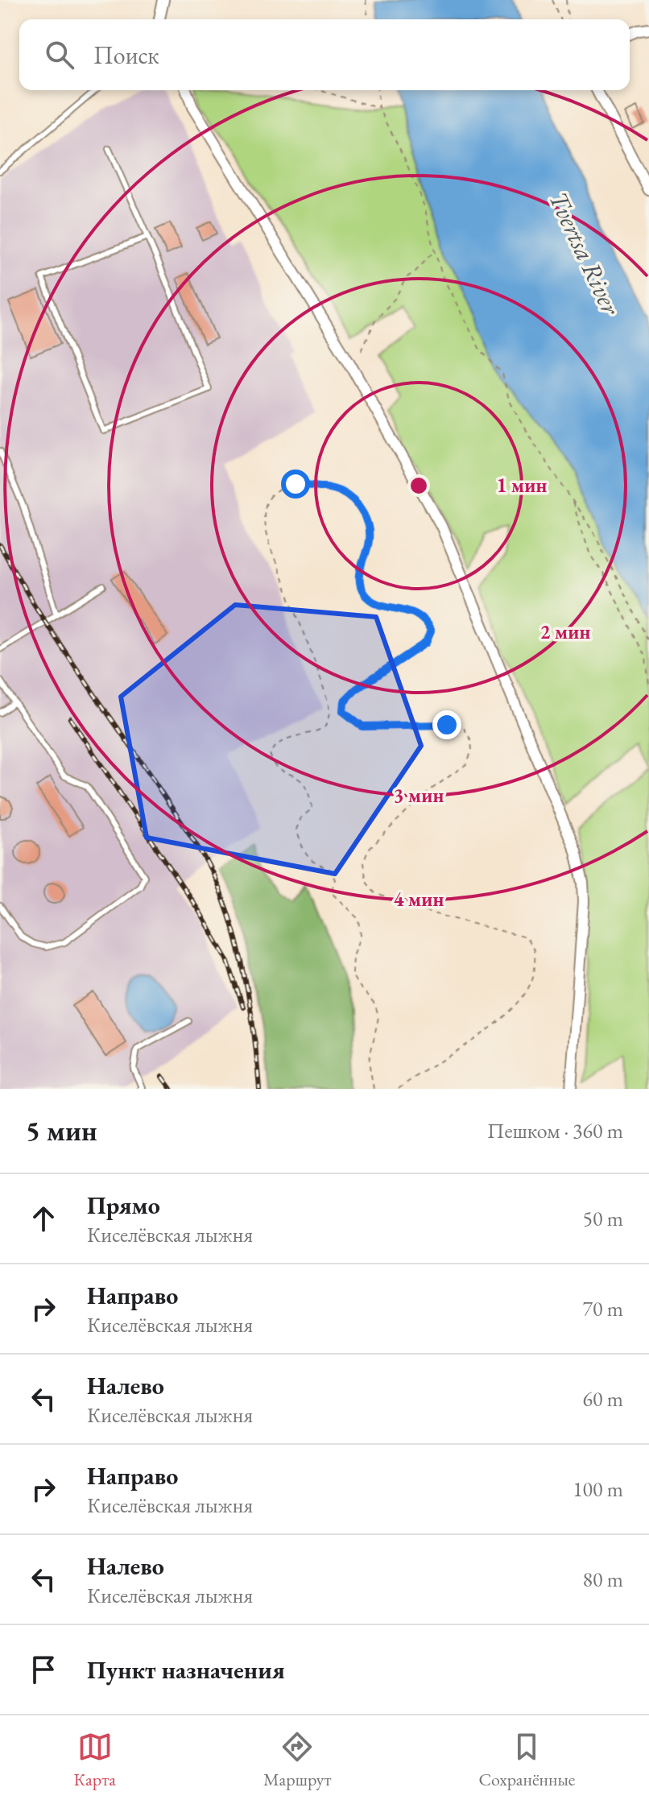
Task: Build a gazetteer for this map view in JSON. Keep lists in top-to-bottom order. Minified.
{"water":["Tvertsa River"],"page":{"search":"Поиск","heading":["5 мин","Пешком · 360 m"],"list":[["Прямо","Киселёвская лыжня","50 m"],["Направо","Киселёвская лыжня","70 m"],["Налево","Киселёвская лыжня","60 m"],["Направо","Киселёвская лыжня","100 m"],["Налево","Киселёвская лыжня","80 m"],"Пункт назначения"],"nav":["Карта","Маршрут","Сохранённые"]},"rings":["1 мин","2 мин","3 мин","4 мин"]}
